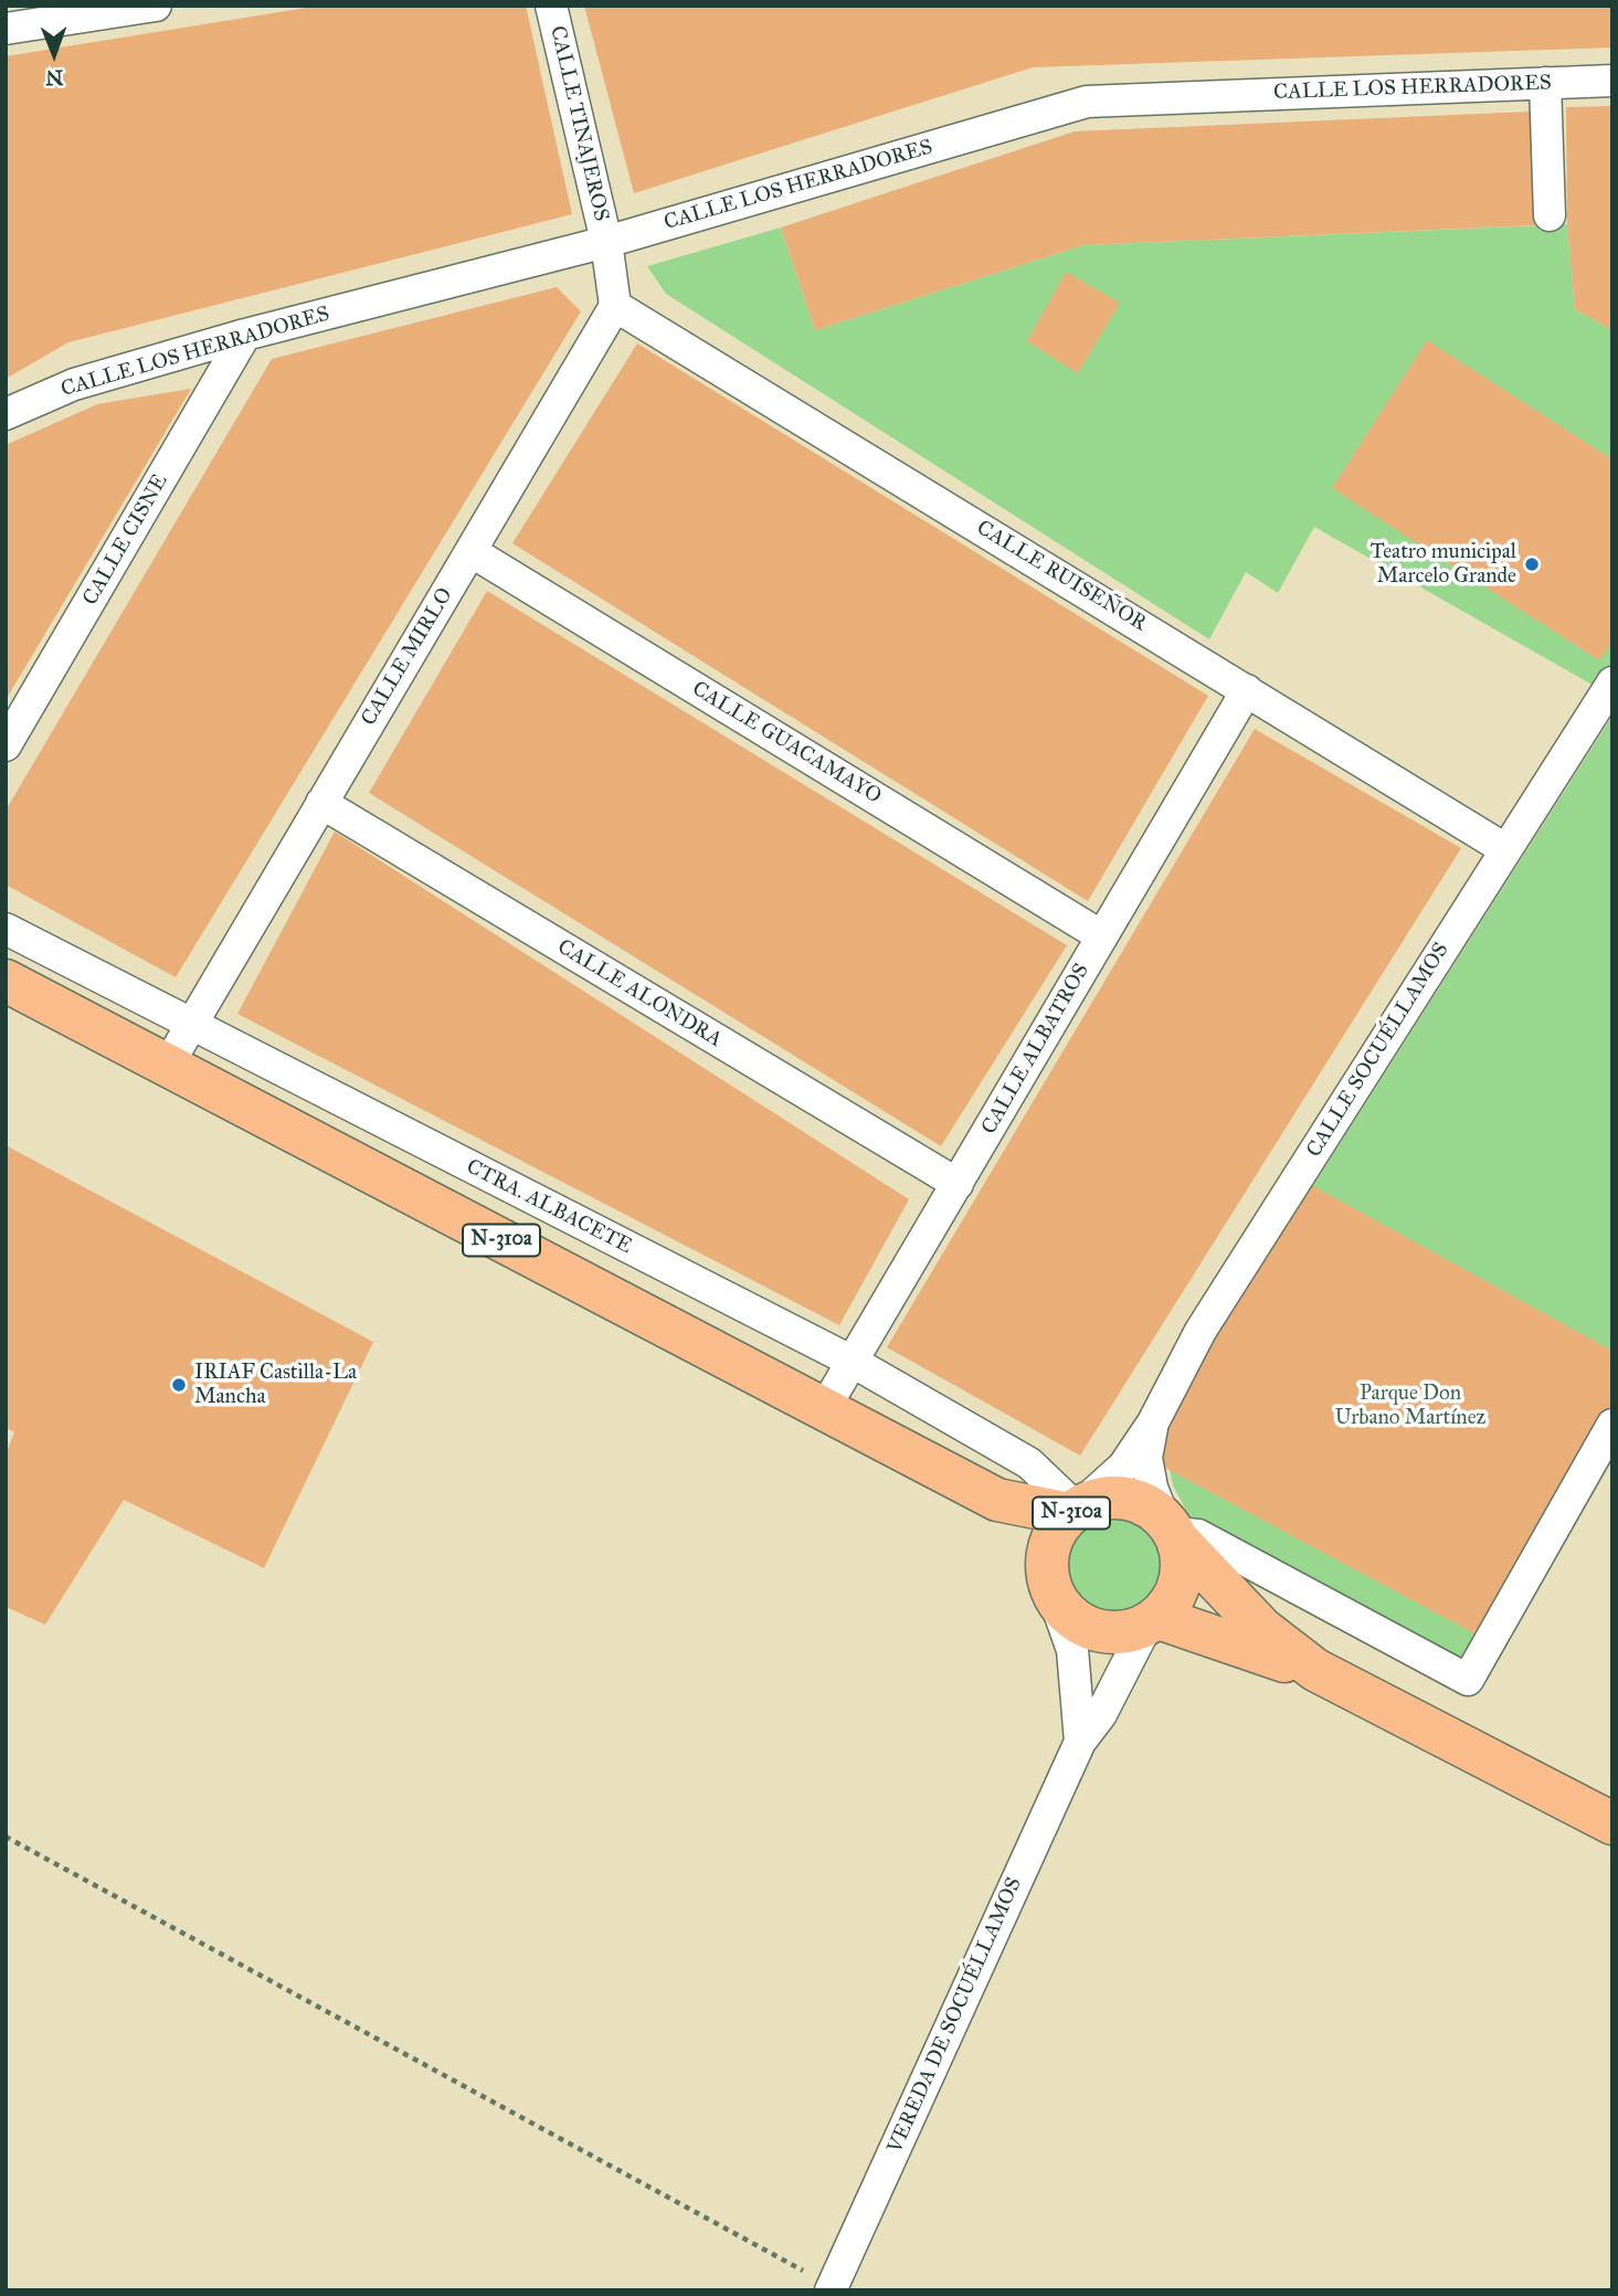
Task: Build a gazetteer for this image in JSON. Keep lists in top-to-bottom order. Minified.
{"streets":{"highway":["N-310a"],"street":["CALLE LOS HERRADORES","CALLE TINAJEROS","CALLE CISNE","CALLE RUISEÑOR","CALLE MIRLO","CALLE GUACAMAYO","CALLE ALONDRA","CALLE ALBATROS","CALLE SOCUÉLLAMOS","CTRA. ALBACETE","VEREDA DE SOCUÉLLAMOS"]},"crossings":[["CALLE LOS HERRADORES","CALLE TINAJEROS"],["CALLE LOS HERRADORES","CALLE CISNE"],["CALLE RUISEÑOR","CALLE MIRLO"],["CALLE RUISEÑOR","CALLE ALBATROS"],["CALLE RUISEÑOR","CALLE SOCUÉLLAMOS"],["CALLE MIRLO","CALLE GUACAMAYO"],["CALLE MIRLO","CALLE ALONDRA"],["CALLE MIRLO","CTRA. ALBACETE"],["CALLE MIRLO","N-310a"],["CALLE GUACAMAYO","CALLE ALBATROS"],["CALLE ALONDRA","CALLE ALBATROS"],["CALLE ALBATROS","CTRA. ALBACETE"],["CALLE ALBATROS","N-310a"],["CALLE SOCUÉLLAMOS","CTRA. ALBACETE"],["CALLE SOCUÉLLAMOS","N-310a"],["CALLE SOCUÉLLAMOS","VEREDA DE SOCUÉLLAMOS"],["CTRA. ALBACETE","N-310a"],["CTRA. ALBACETE","VEREDA DE SOCUÉLLAMOS"],["N-310a","VEREDA DE SOCUÉLLAMOS"]],"parks":["Parque Don Urbano Martínez"],"places":["Teatro municipal Marcelo Grande","IRIAF Castilla-La Mancha"],"north":"bottom"}
